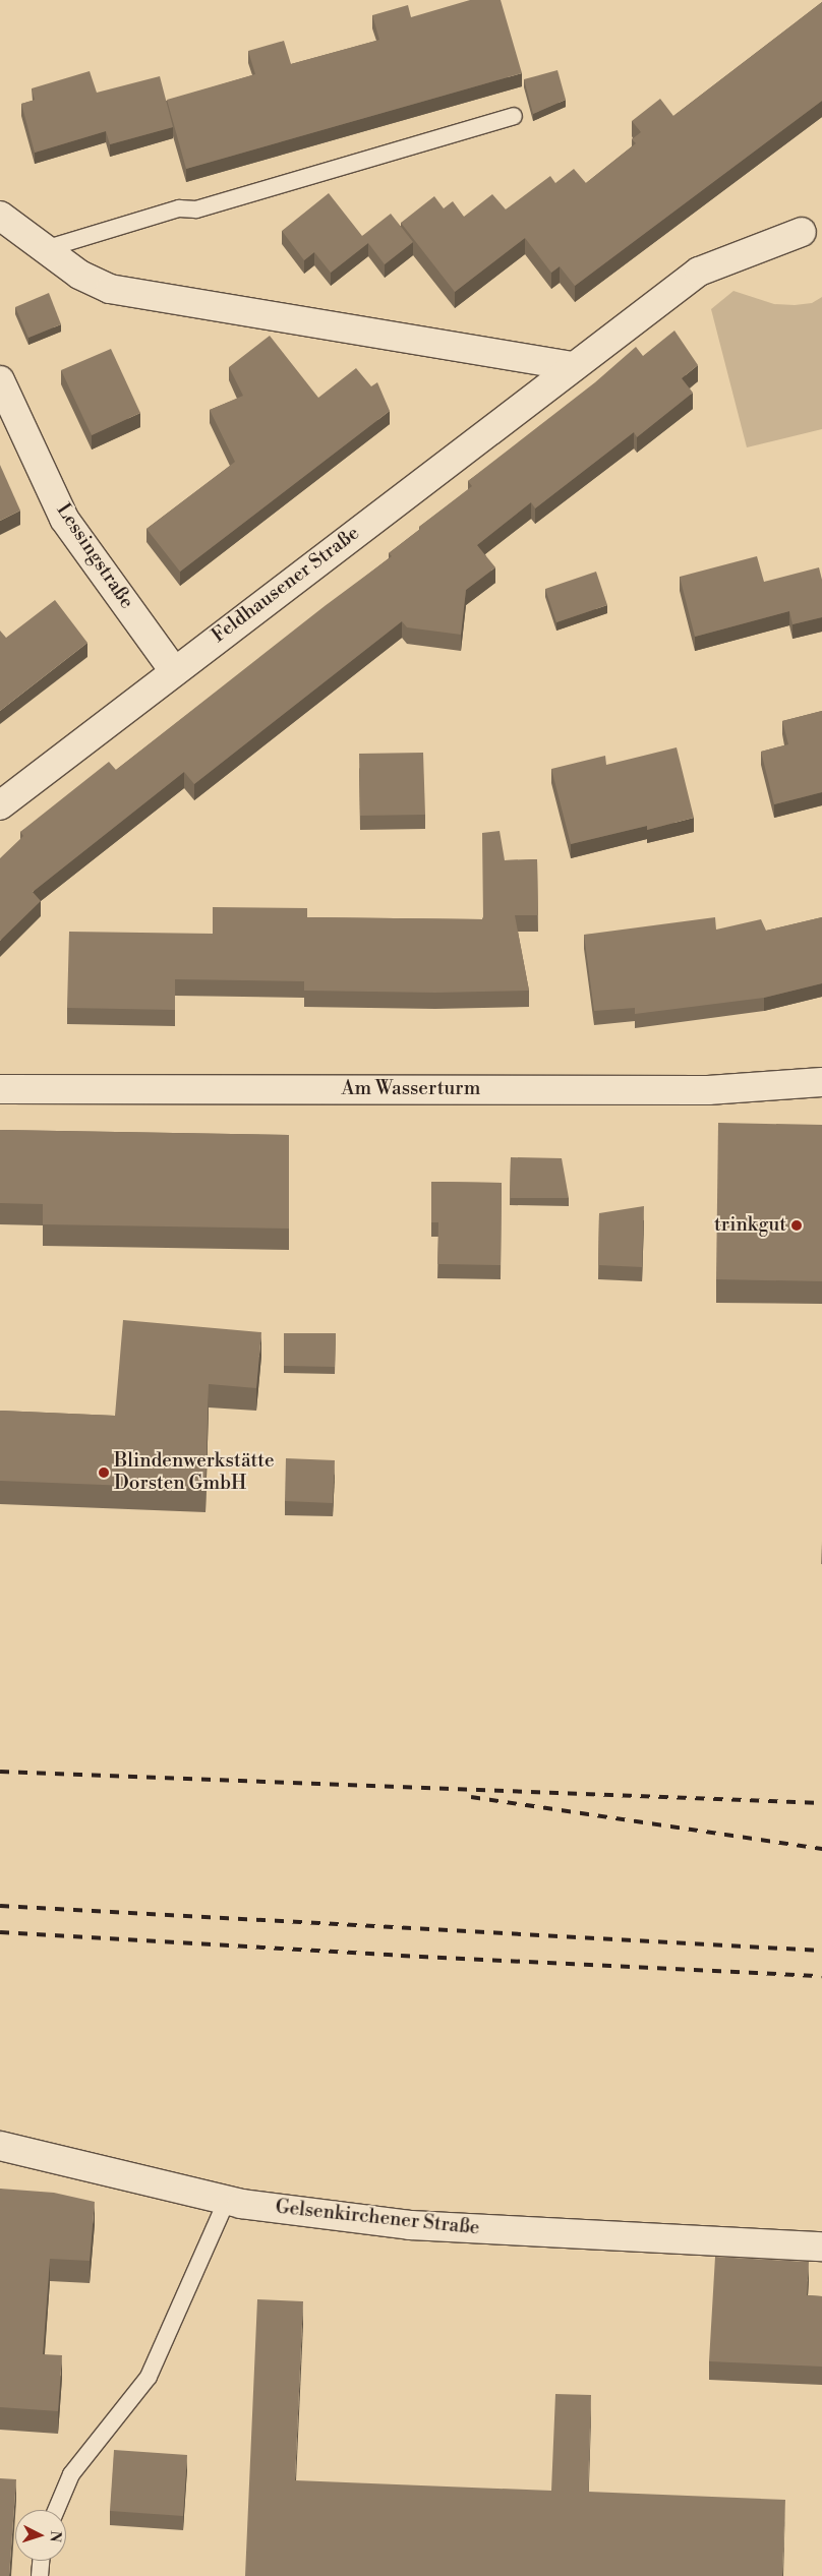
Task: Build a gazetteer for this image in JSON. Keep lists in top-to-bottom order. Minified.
{"streets":{"street":["Lessingstraße","Feldhausener Straße","Am Wasserturm","Gelsenkirchener Straße"]},"crossings":[["Lessingstraße","Feldhausener Straße"]],"places":["trinkgut","Blindenwerkstätte Dorsten GmbH"],"north":"right"}
